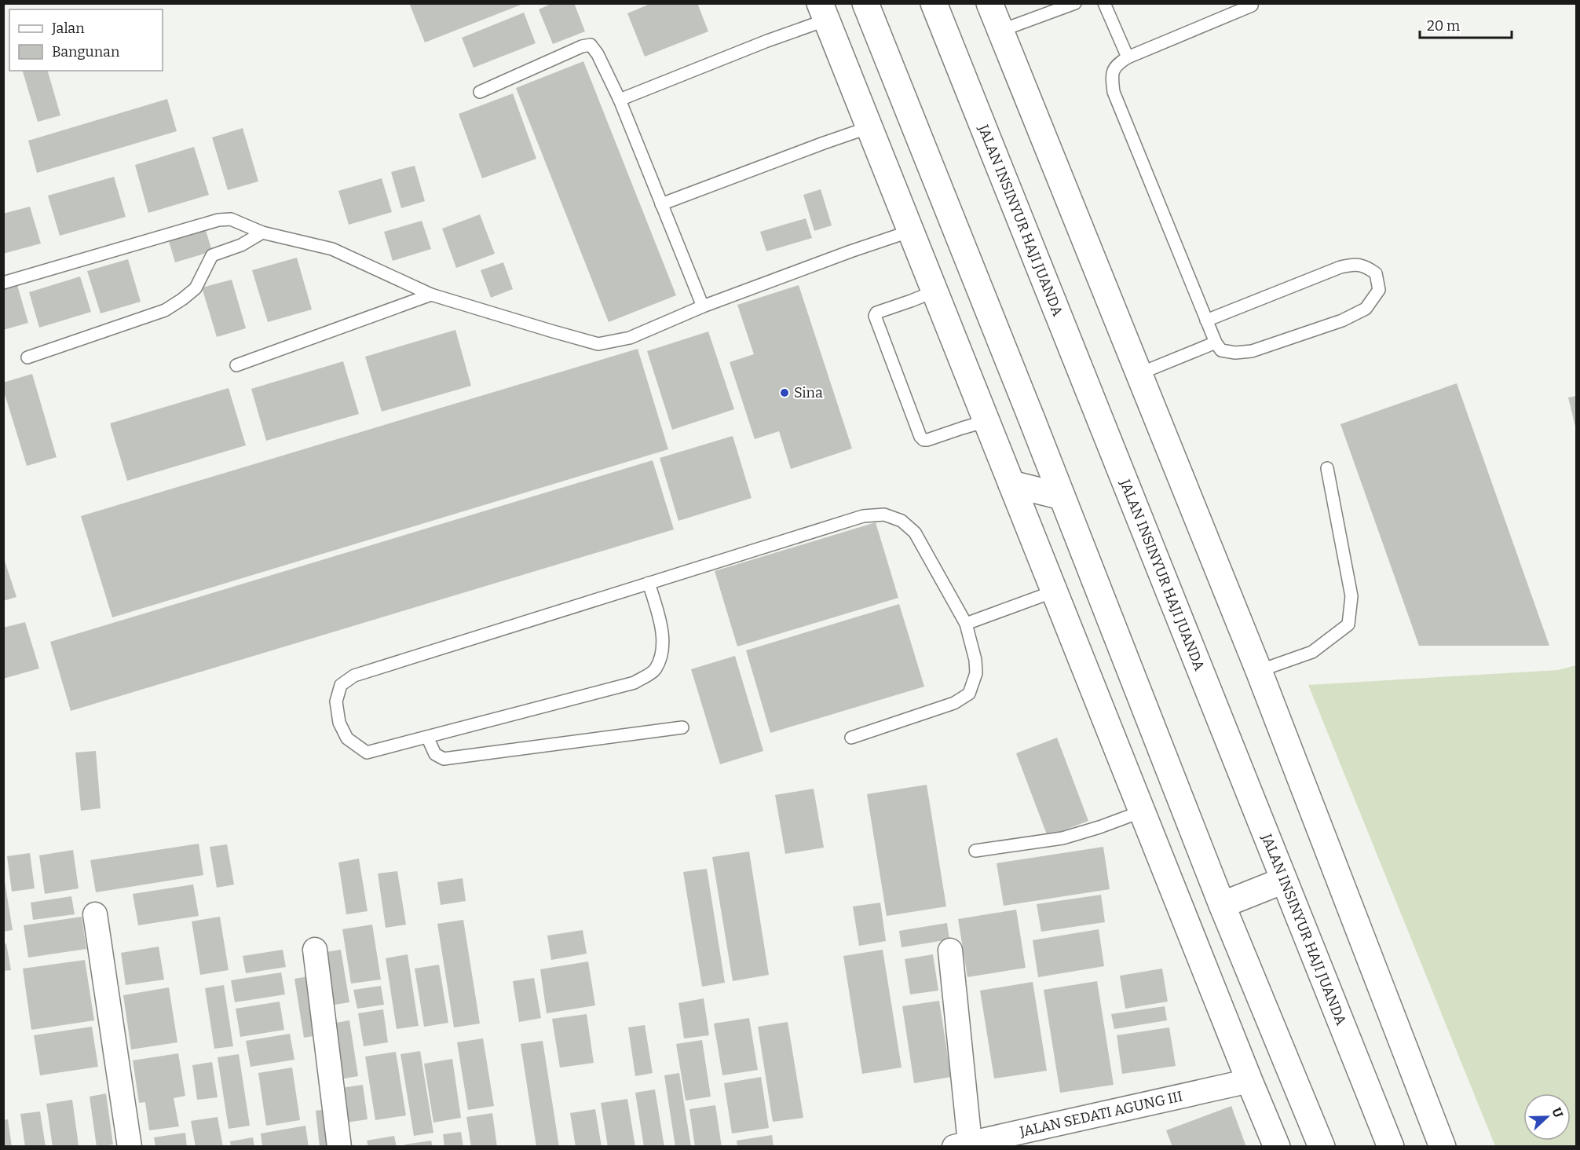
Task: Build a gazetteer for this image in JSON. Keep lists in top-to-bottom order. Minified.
{"streets":{"main road":["JALAN INSINYUR HAJI JUANDA"],"street":["JALAN SEDATI AGUNG III"]},"places":["Sina"],"legend":["Jalan","Bangunan"],"scale_bar":"20 m","north":"right"}
